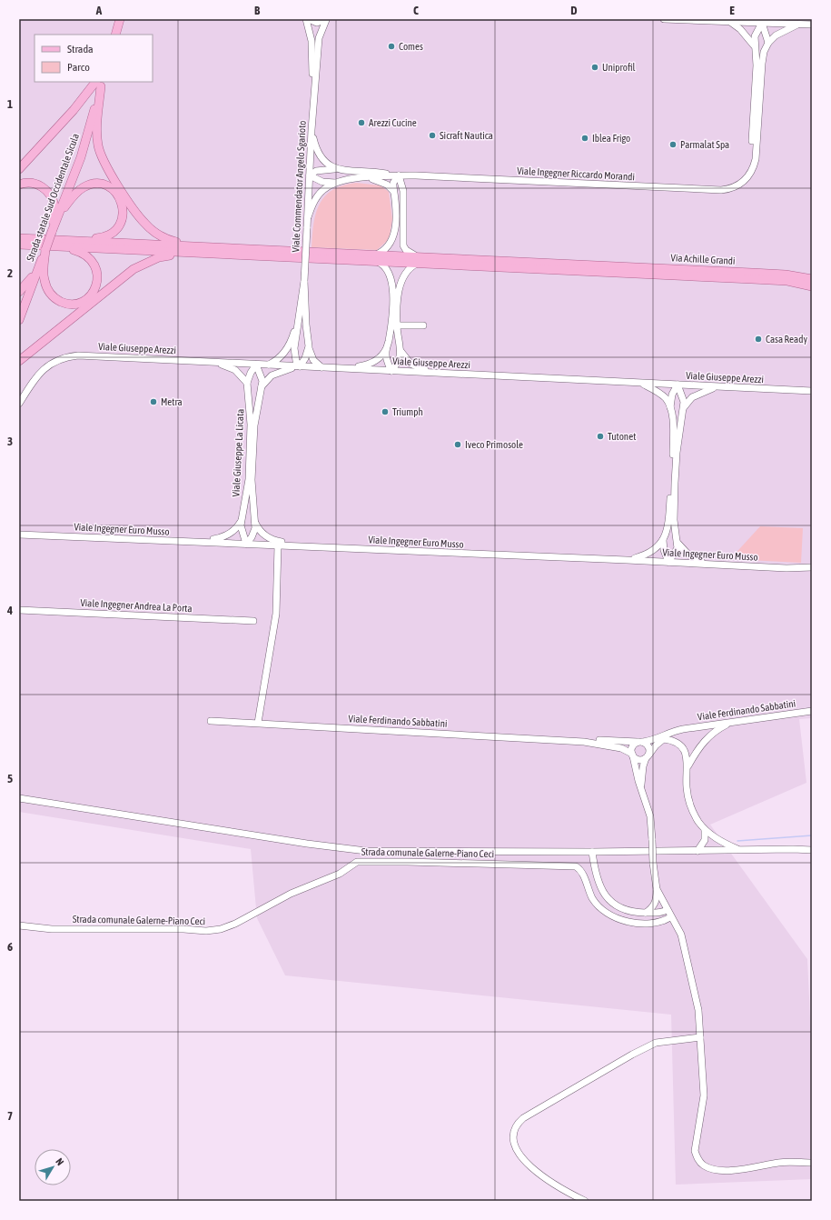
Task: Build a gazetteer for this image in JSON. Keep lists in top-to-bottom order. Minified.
{"streets":{"main road":["Strada statale Sud Occidentale Sicula","Via Achille Grandi"],"street":["Viale Ingegner Riccardo Morandi","Viale Commendator Angelo Sgarioto","Viale Giuseppe Arezzi","Viale Giuseppe La Licata","Viale Ingegner Euro Musso","Viale Ingegner Andrea La Porta","Viale Ferdinando Sabbatini","Strada comunale Galerne-Piano Ceci"]},"crossings":[["Viale Giuseppe La Licata","Viale Ingegner Euro Musso"]],"places":["Comes","Uniprofil","Arezzi Cucine","Sicraft Nautica","Iblea Frigo","Parmalat Spa","Casa Ready","Metra","Triumph","Tutonet","Iveco Primosole"],"legend":["Strada","Parco"],"north":"top right","grid":{"columns":["A","B","C","D","E"],"rows":["1","2","3","4","5","6","7"]}}
